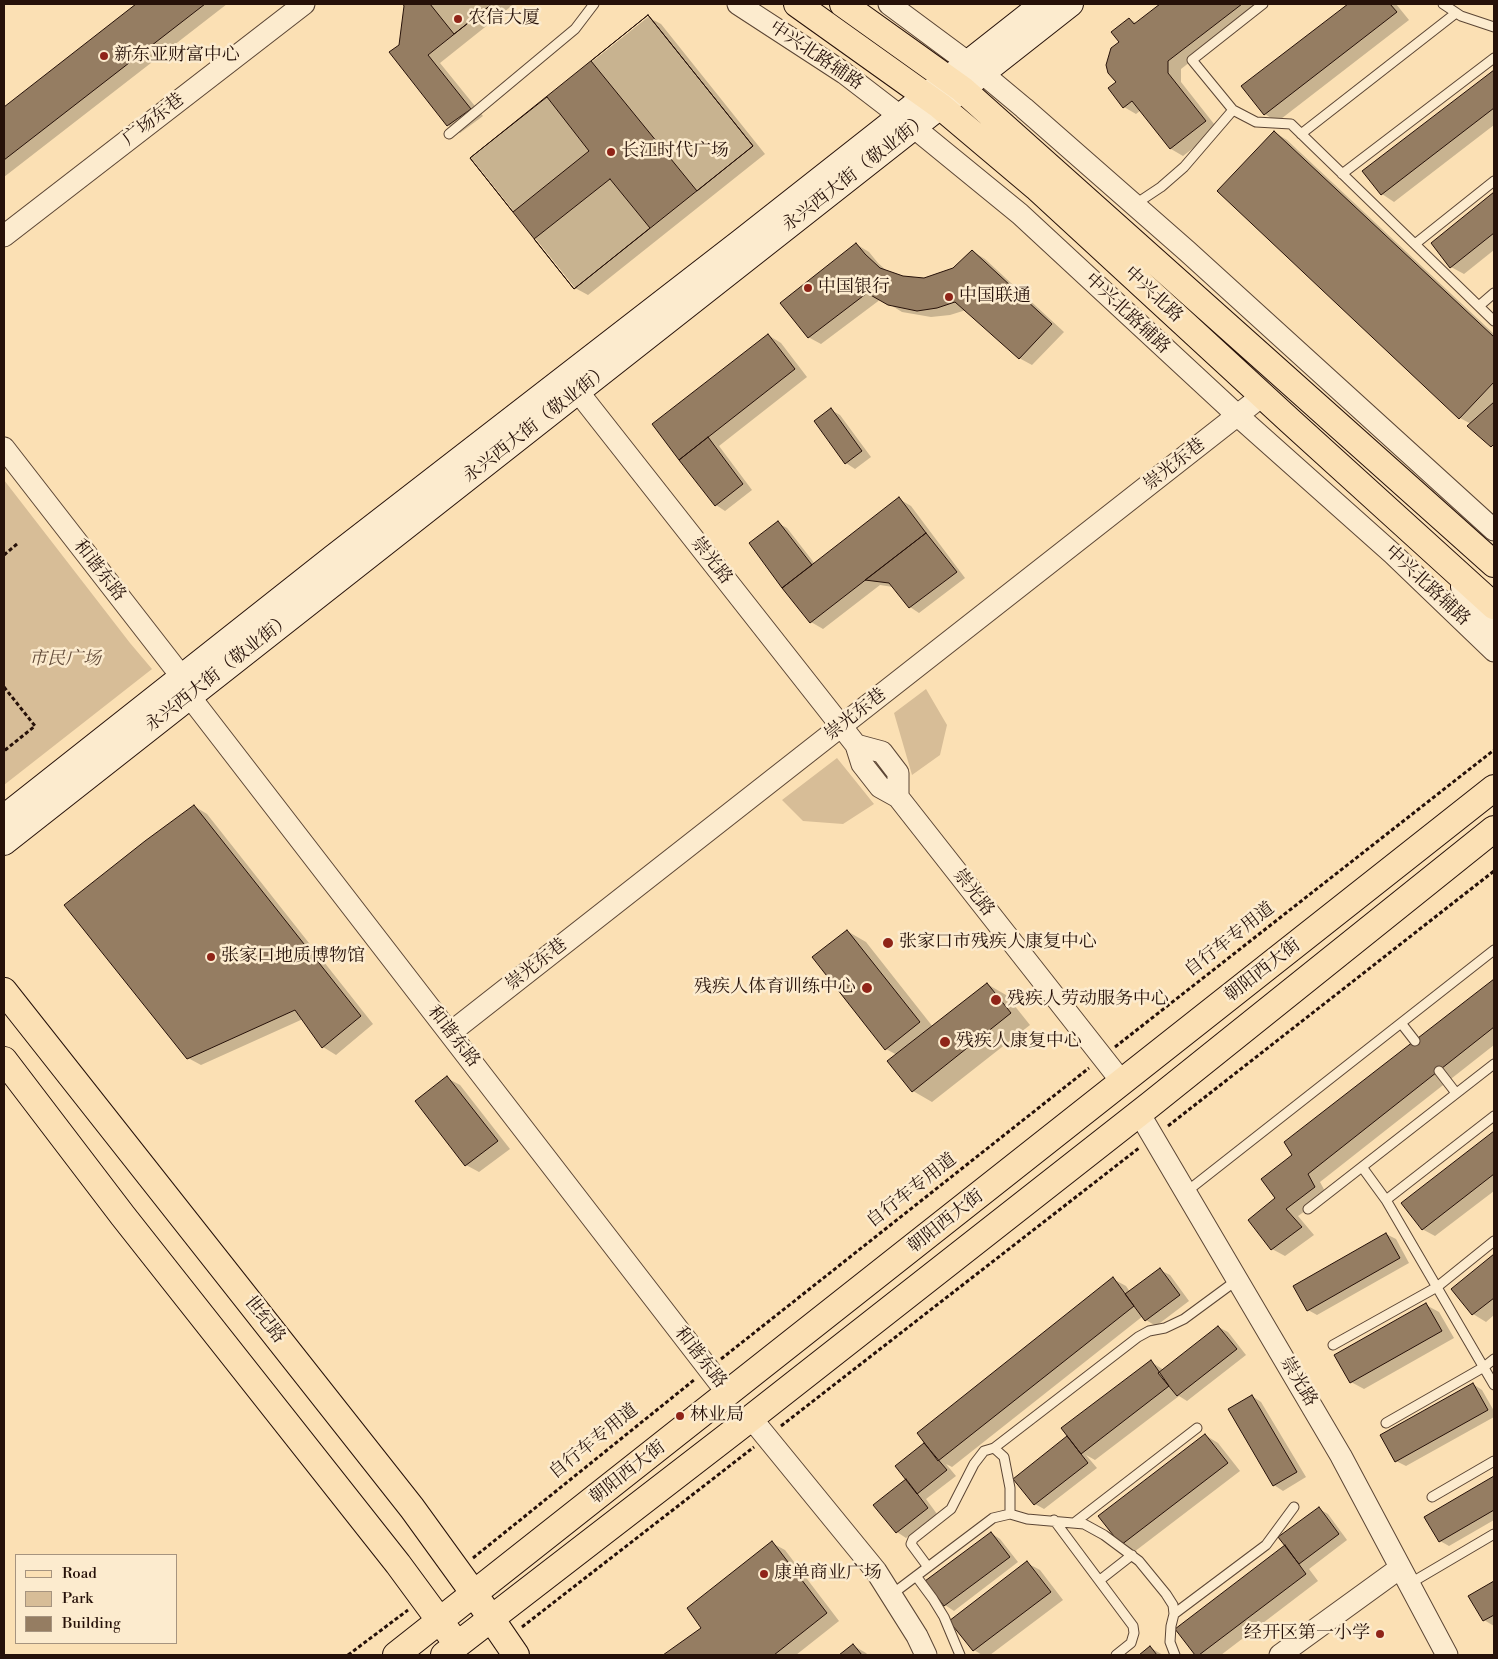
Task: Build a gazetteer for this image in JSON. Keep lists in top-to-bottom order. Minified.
{"streets":{"main road":["永兴西大街（敬业街）","中兴北路","朝阳西大街","世纪路"],"street":["中兴北路辅路","广场东巷","崇光东巷","崇光路","和谐东路"],"path":["自行车专用道"]},"crossings":[["中兴北路辅路","永兴西大街（敬业街）"],["中兴北路辅路","崇光东巷"],["永兴西大街（敬业街）","中兴北路"],["永兴西大街（敬业街）","崇光路"],["永兴西大街（敬业街）","和谐东路"],["中兴北路","崇光东巷"],["崇光东巷","崇光路"],["崇光东巷","和谐东路"],["崇光路","自行车专用道"],["崇光路","朝阳西大街"],["和谐东路","自行车专用道"],["和谐东路","朝阳西大街"],["自行车专用道","世纪路"],["朝阳西大街","世纪路"]],"parks":["市民广场"],"places":["农信大厦","新东亚财富中心","长江时代广场","中国银行","中国联通","张家口市残疾人康复中心","张家口地质博物馆","残疾人体育训练中心","残疾人劳动服务中心","残疾人康复中心","林业局","康单商业广场","经开区第一小学"],"legend":["Road","Park","Building"]}
